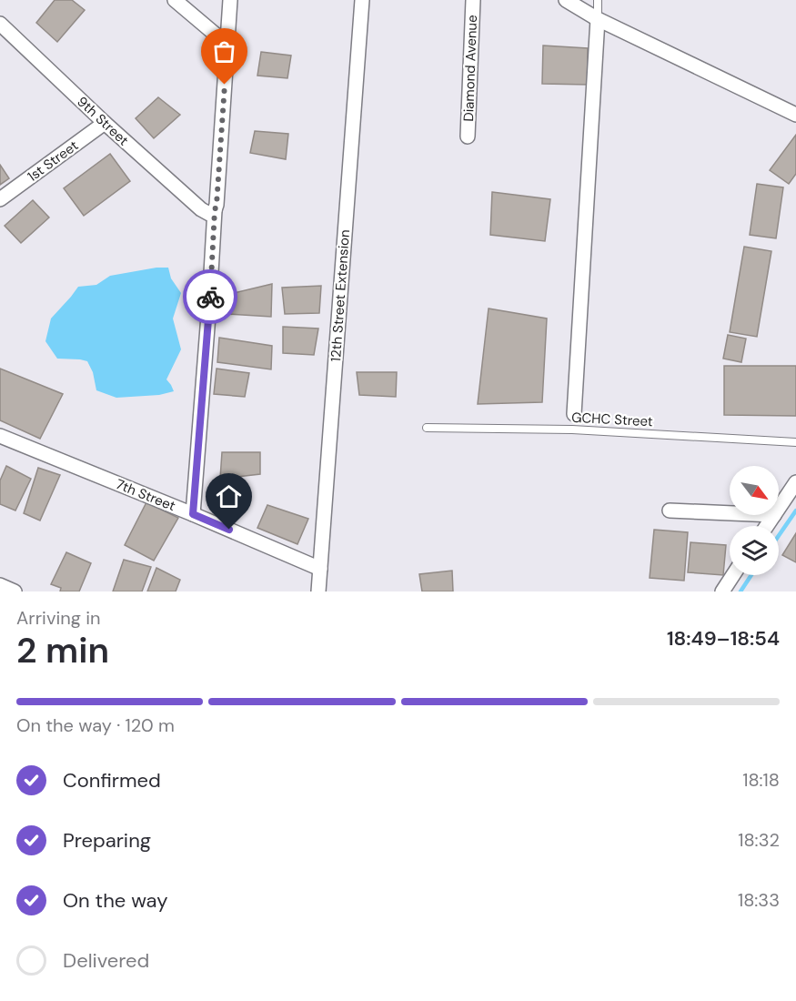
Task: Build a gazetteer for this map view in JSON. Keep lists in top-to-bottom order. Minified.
{"streets":{"street":["Diamond Avenue","9th Street","1st Street","12th Street Extension","7th Street"],"lane":["GCHC Street"]},"crossings":[["9th Street","1st Street"],["12th Street Extension","7th Street"]],"north":"bottom right","page":{"heading":["2 min","Arriving in","18:49–18:54"],"bar":"On the way · 120 m","list":[["Confirmed","18:18"],["Preparing","18:32"],["On the way","18:33"],"Delivered"]}}
